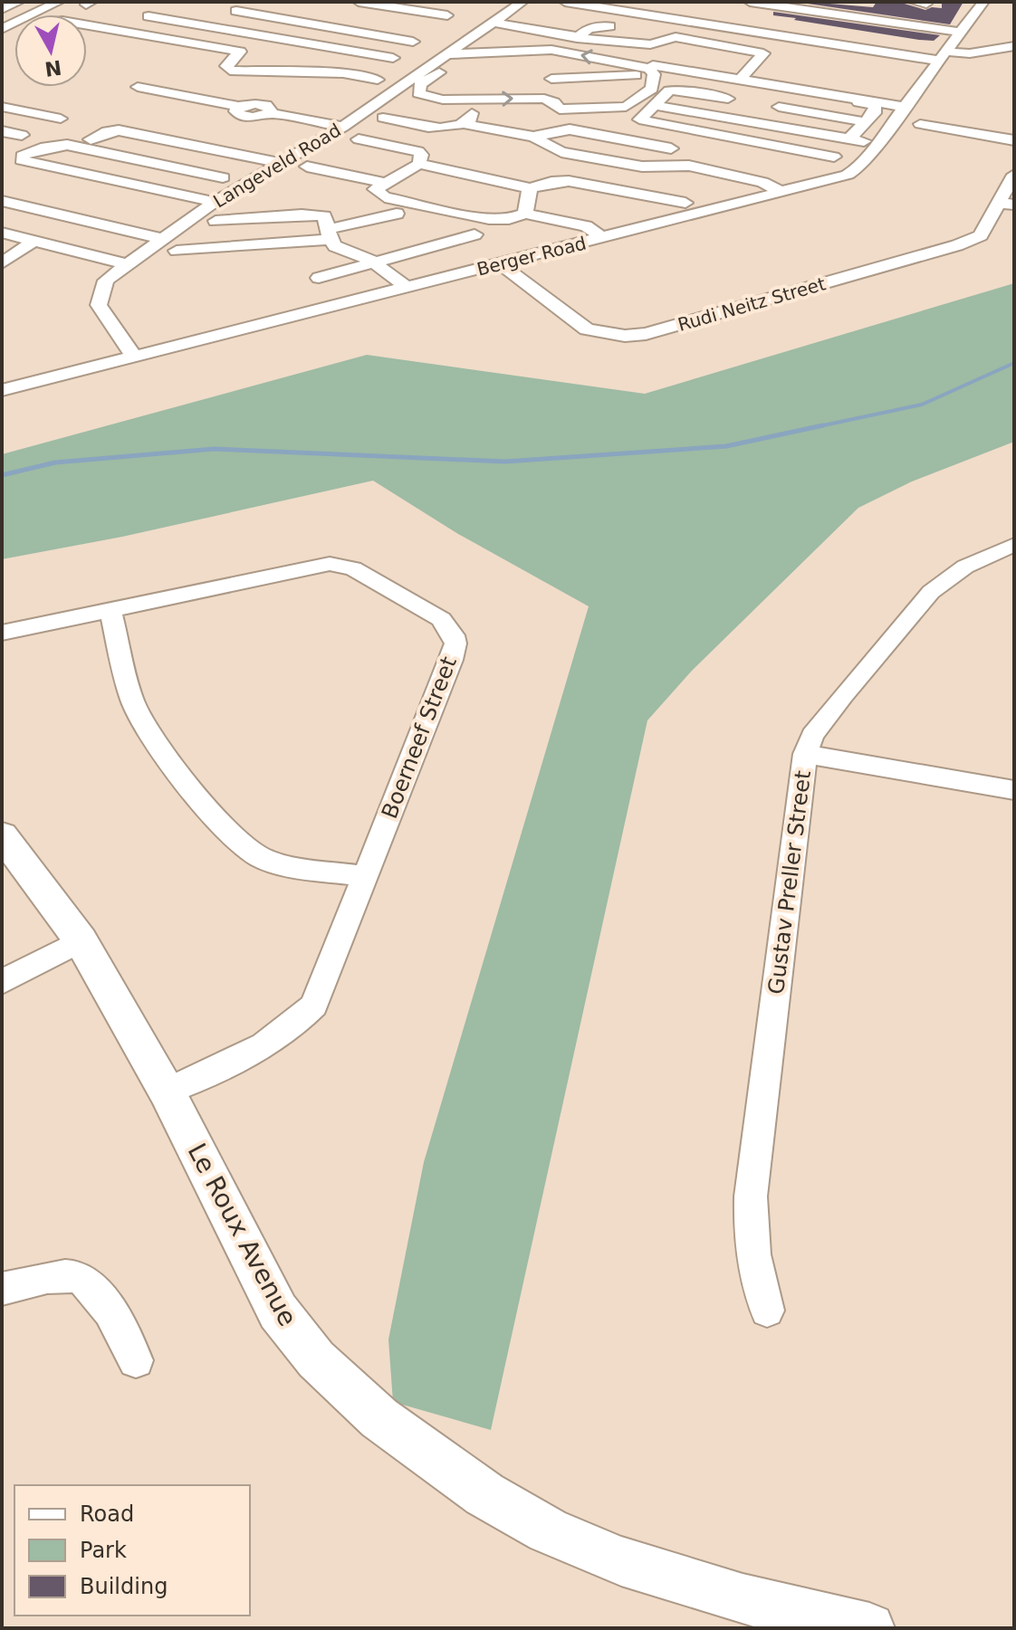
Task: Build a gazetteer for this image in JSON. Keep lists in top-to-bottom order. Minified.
{"streets":{"main road":["Le Roux Avenue"],"street":["Langeveld Road","Berger Road","Rudi Neitz Street","Boerneef Street","Gustav Preller Street"]},"crossings":[["Langeveld Road","Berger Road"],["Berger Road","Rudi Neitz Street"],["Boerneef Street","Le Roux Avenue"]],"legend":["Road","Park","Building"],"north":"bottom"}
